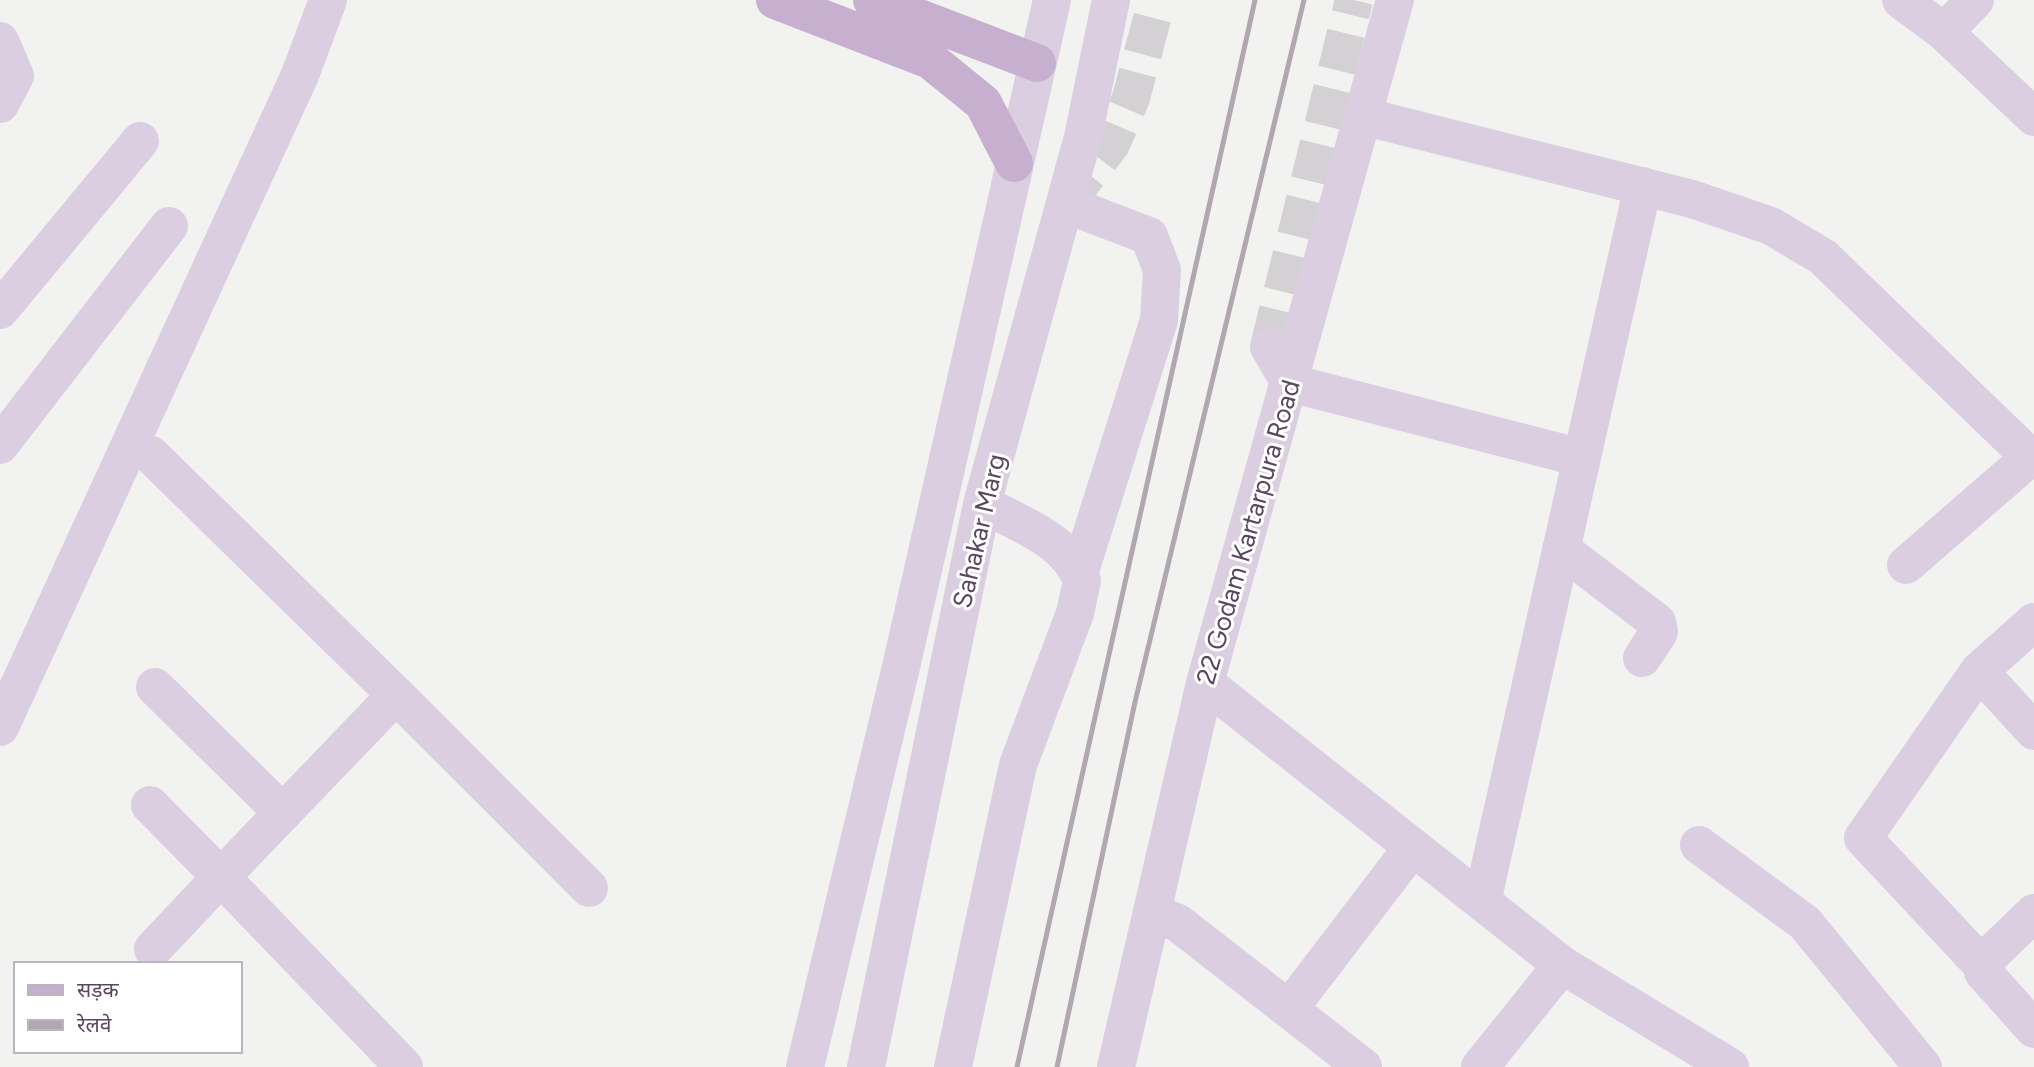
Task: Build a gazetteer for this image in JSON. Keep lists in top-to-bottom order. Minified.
{"streets":{"street":["Sahakar Marg","22 Godam Kartarpura Road"]},"legend":["सड़क","रेलवे"]}
